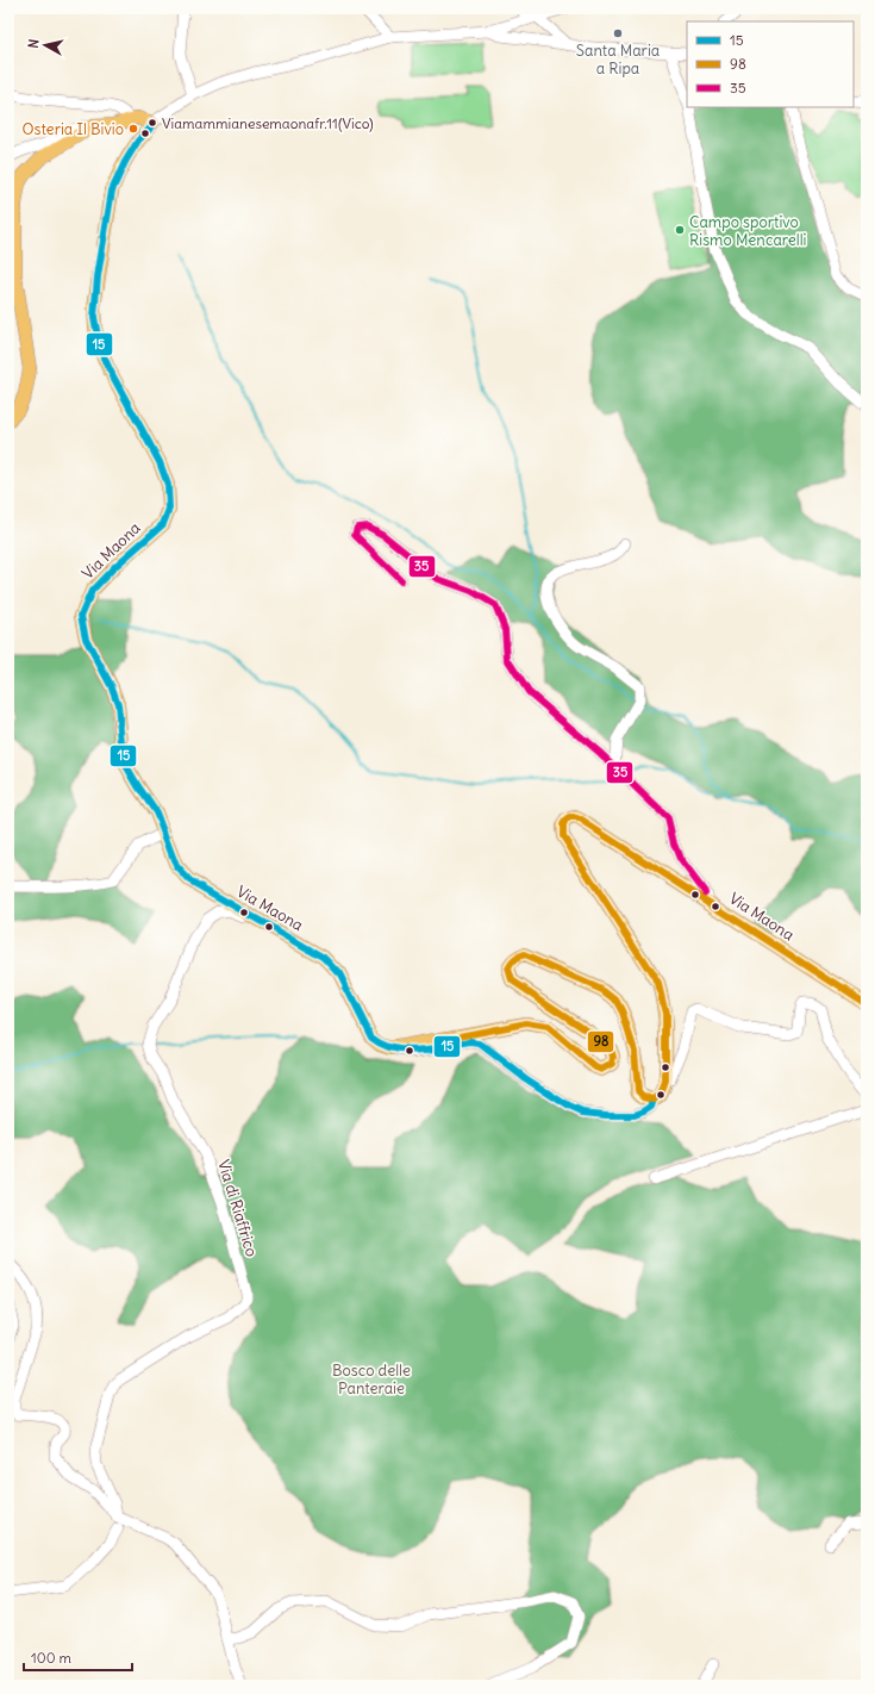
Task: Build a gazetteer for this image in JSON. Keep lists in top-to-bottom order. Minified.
{"streets":{"main road":["Via Maona"],"street":["Via di Riaffrico"]},"crossings":[["Via Maona","Via di Riaffrico"]],"parks":["Bosco delle Panteraie"],"places":["Santa Maria a Ripa","Viamammianesemaonafr.11(Vico)","Osteria Il Bivio","Campo sportivo Rismo Mencarelli"],"lines":["transit line 15","transit line 35","transit line 98"],"legend":["15","98","35"],"scale_bar":"100 m","north":"left"}
